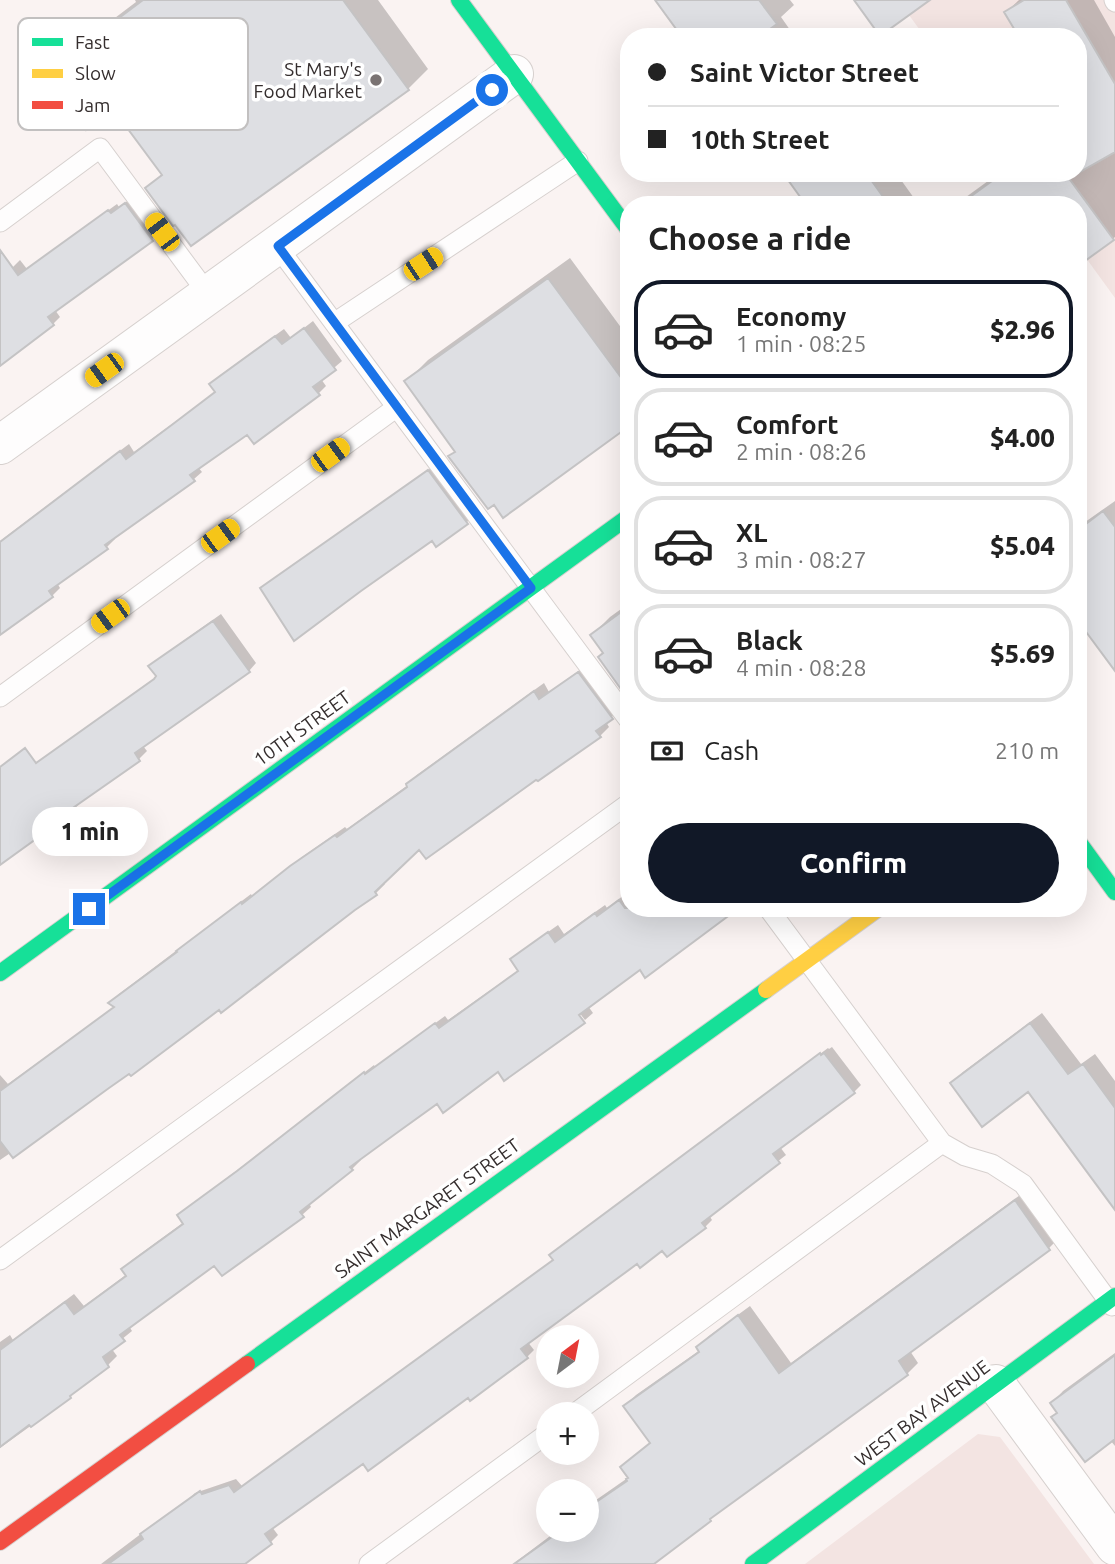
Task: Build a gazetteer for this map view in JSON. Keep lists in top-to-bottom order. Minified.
{"streets":{"street":["10TH STREET","SAINT MARGARET STREET","WEST BAY AVENUE"]},"places":["St Mary's Food Market"],"legend":["Fast","Slow","Jam"],"north":"top right","page":{"banner":["Saint Victor Street","10th Street"],"heading":"Choose a ride","list":[{"name":"Economy","note":"1 min · 08:25","value":"$2.96"},{"name":"Comfort","note":"2 min · 08:26","value":"$4.00"},{"name":"XL","note":"3 min · 08:27","value":"$5.04"},{"name":"Black","note":"4 min · 08:28","value":"$5.69"}],"pay":["Cash","210 m"],"bubble":"1 min","buttons":"Confirm","map_buttons":["+","−"]}}
